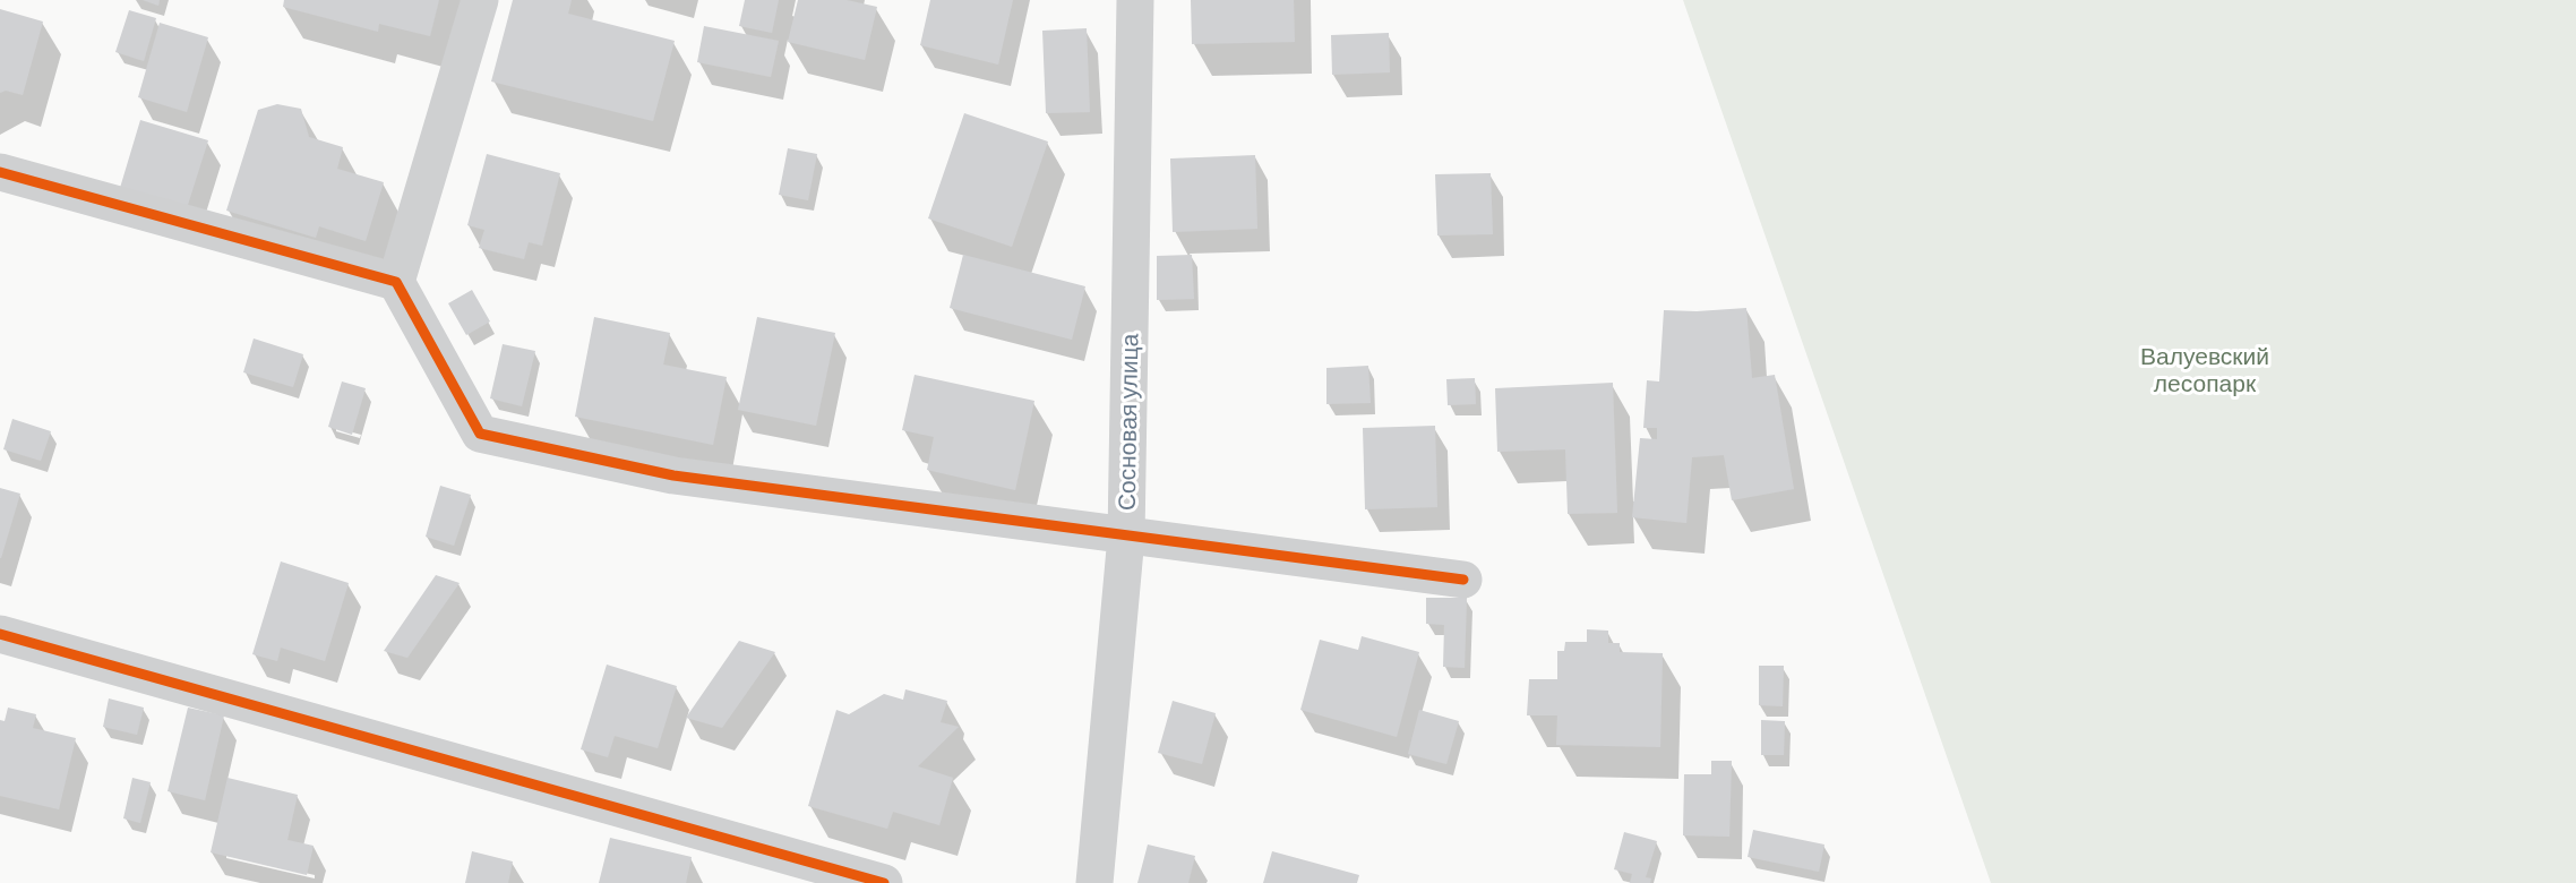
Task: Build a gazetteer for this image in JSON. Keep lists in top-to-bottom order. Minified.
{"streets":{"street":["Сосновая улица"]},"parks":["Валуевский лесопарк"]}
